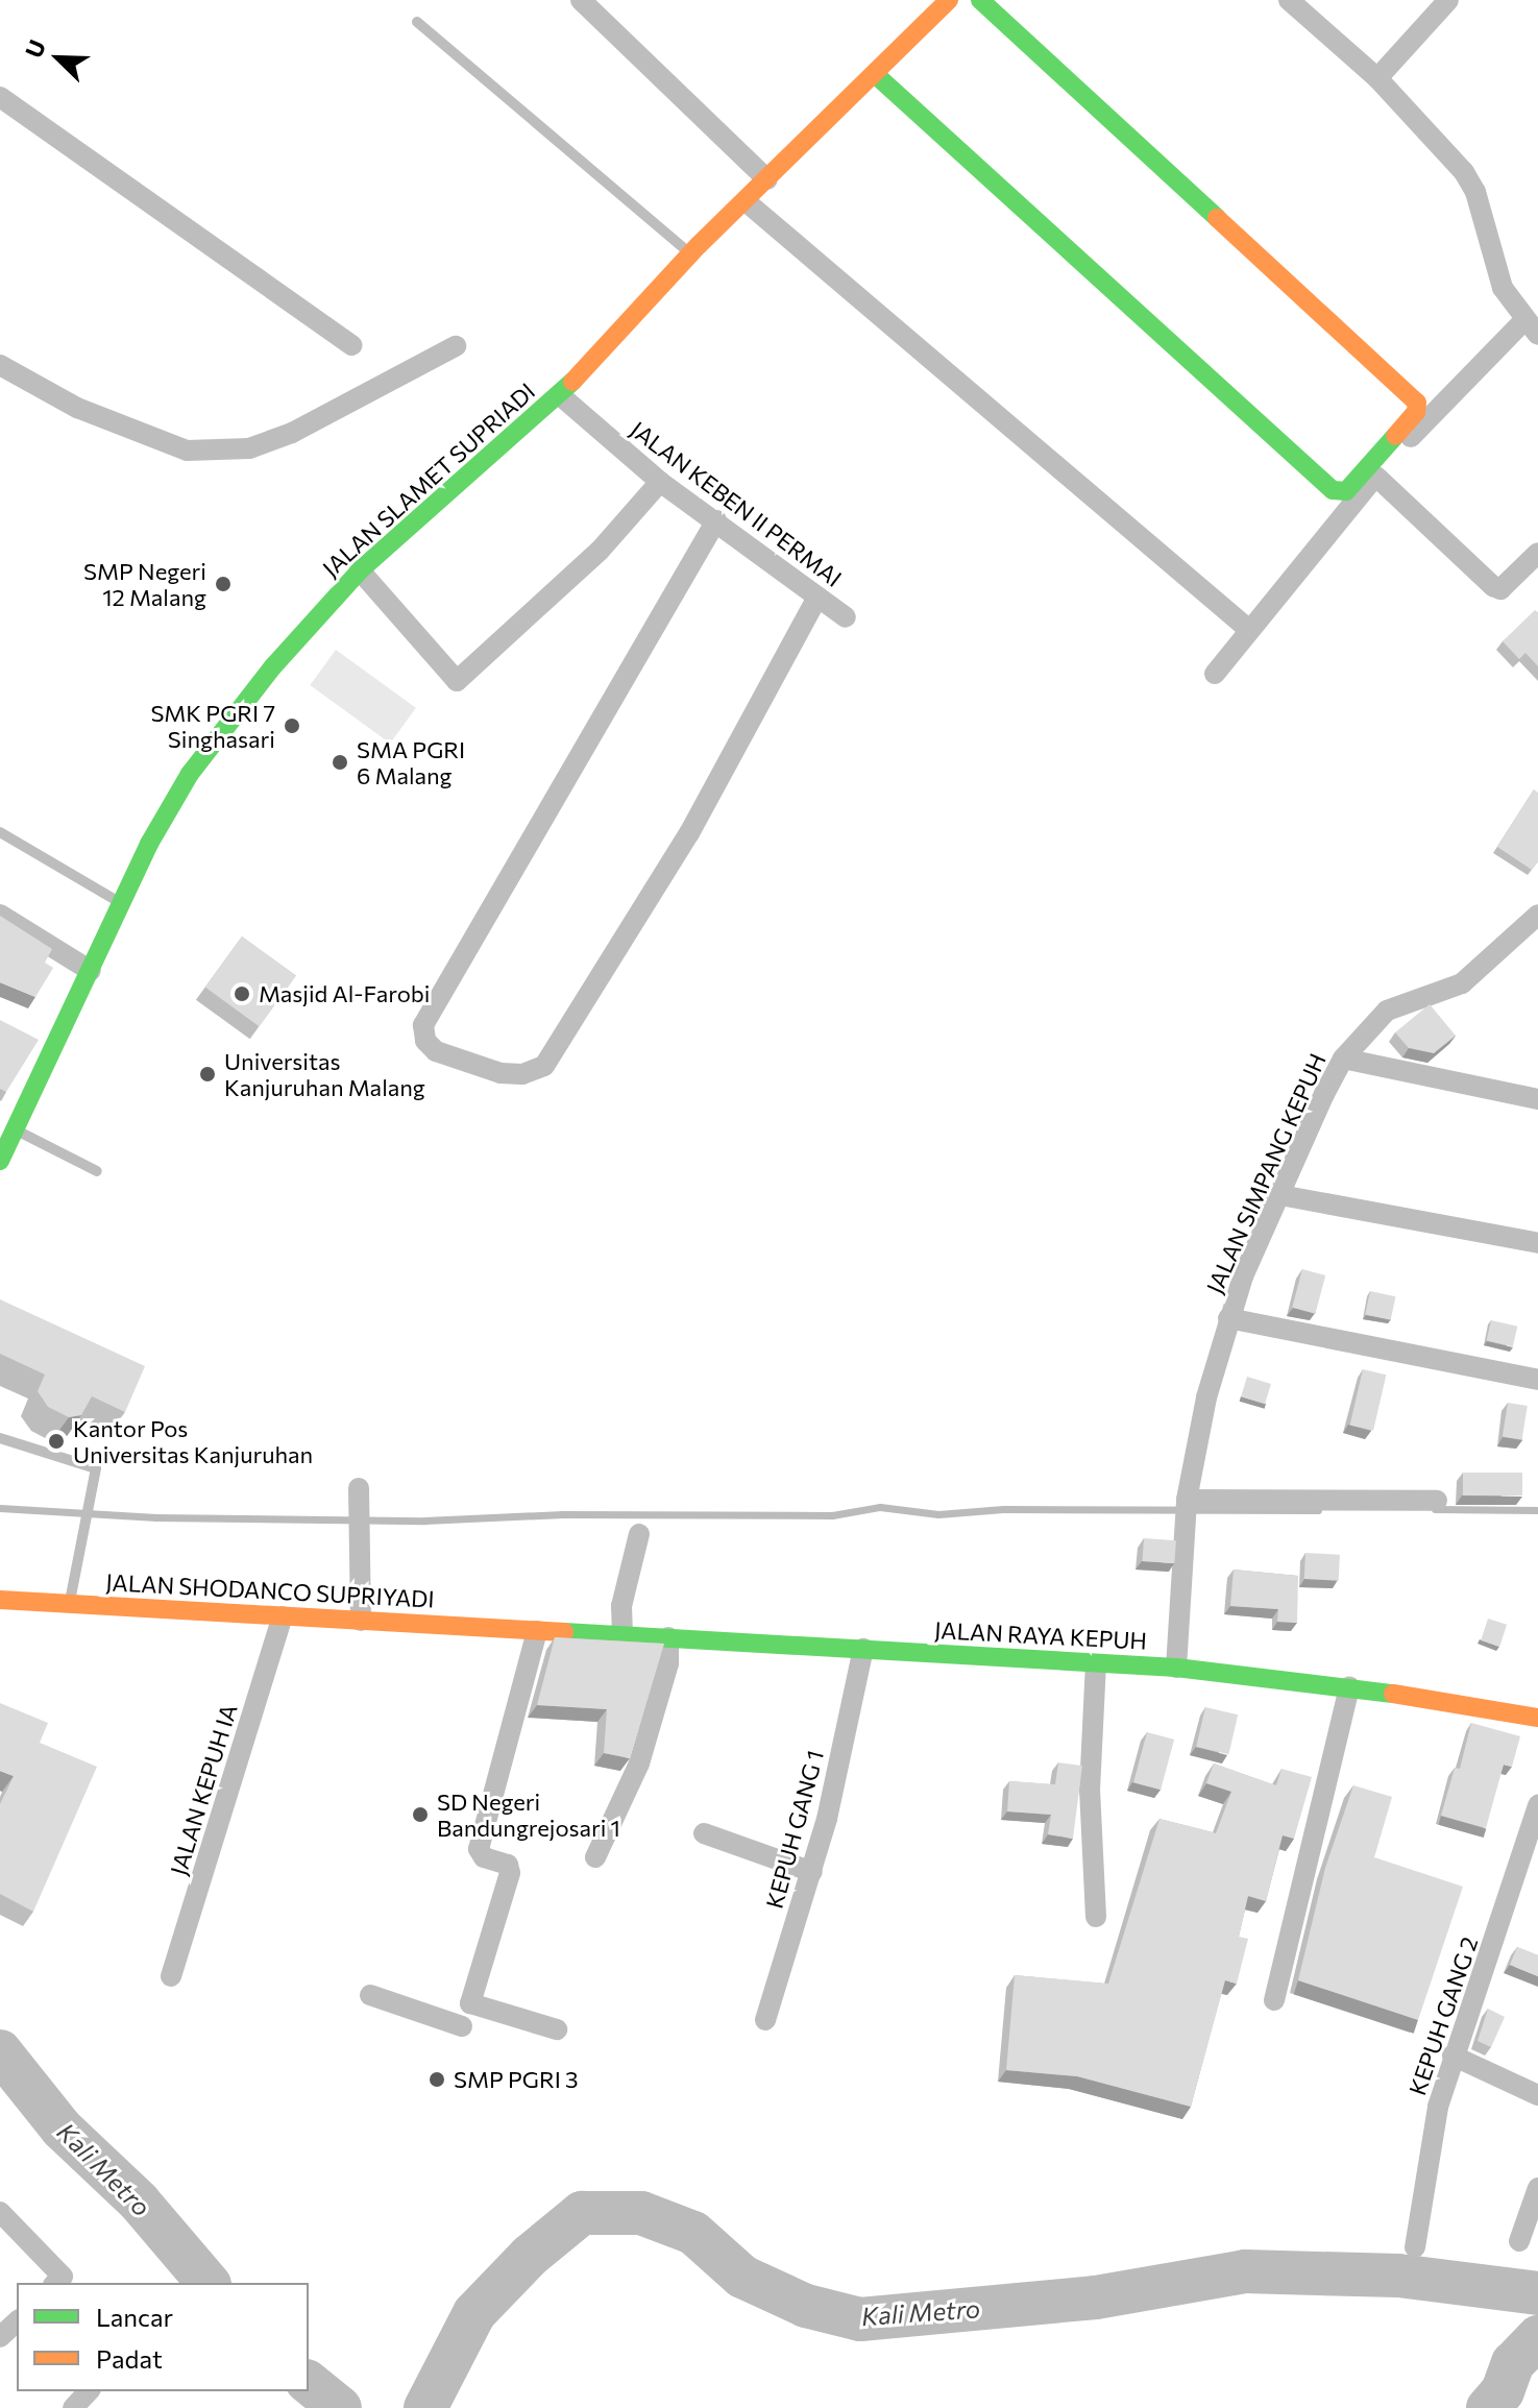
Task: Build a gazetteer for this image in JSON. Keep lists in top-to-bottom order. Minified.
{"streets":{"street":["JALAN SLAMET SUPRIADI","JALAN KEBEN II PERMAI","JALAN SIMPANG KEPUH","JALAN SHODANCO SUPRIYADI","JALAN RAYA KEPUH","JALAN KEPUH IA","KEPUH GANG 1","KEPUH GANG 2"]},"crossings":[["JALAN SLAMET SUPRIADI","JALAN KEBEN II PERMAI"],["JALAN SIMPANG KEPUH","JALAN RAYA KEPUH"],["JALAN SHODANCO SUPRIYADI","JALAN RAYA KEPUH"],["JALAN SHODANCO SUPRIYADI","JALAN KEPUH IA"],["JALAN RAYA KEPUH","KEPUH GANG 1"]],"water":["Kali Metro"],"places":["SMP Negeri 12 Malang","SMK PGRI 7 Singhasari","SMA PGRI 6 Malang","Masjid Al-Farobi","Universitas Kanjuruhan Malang","Kantor Pos Universitas Kanjuruhan","SD Negeri Bandungrejosari 1","SMP PGRI 3"],"legend":["Lancar","Padat"],"north":"top left"}
